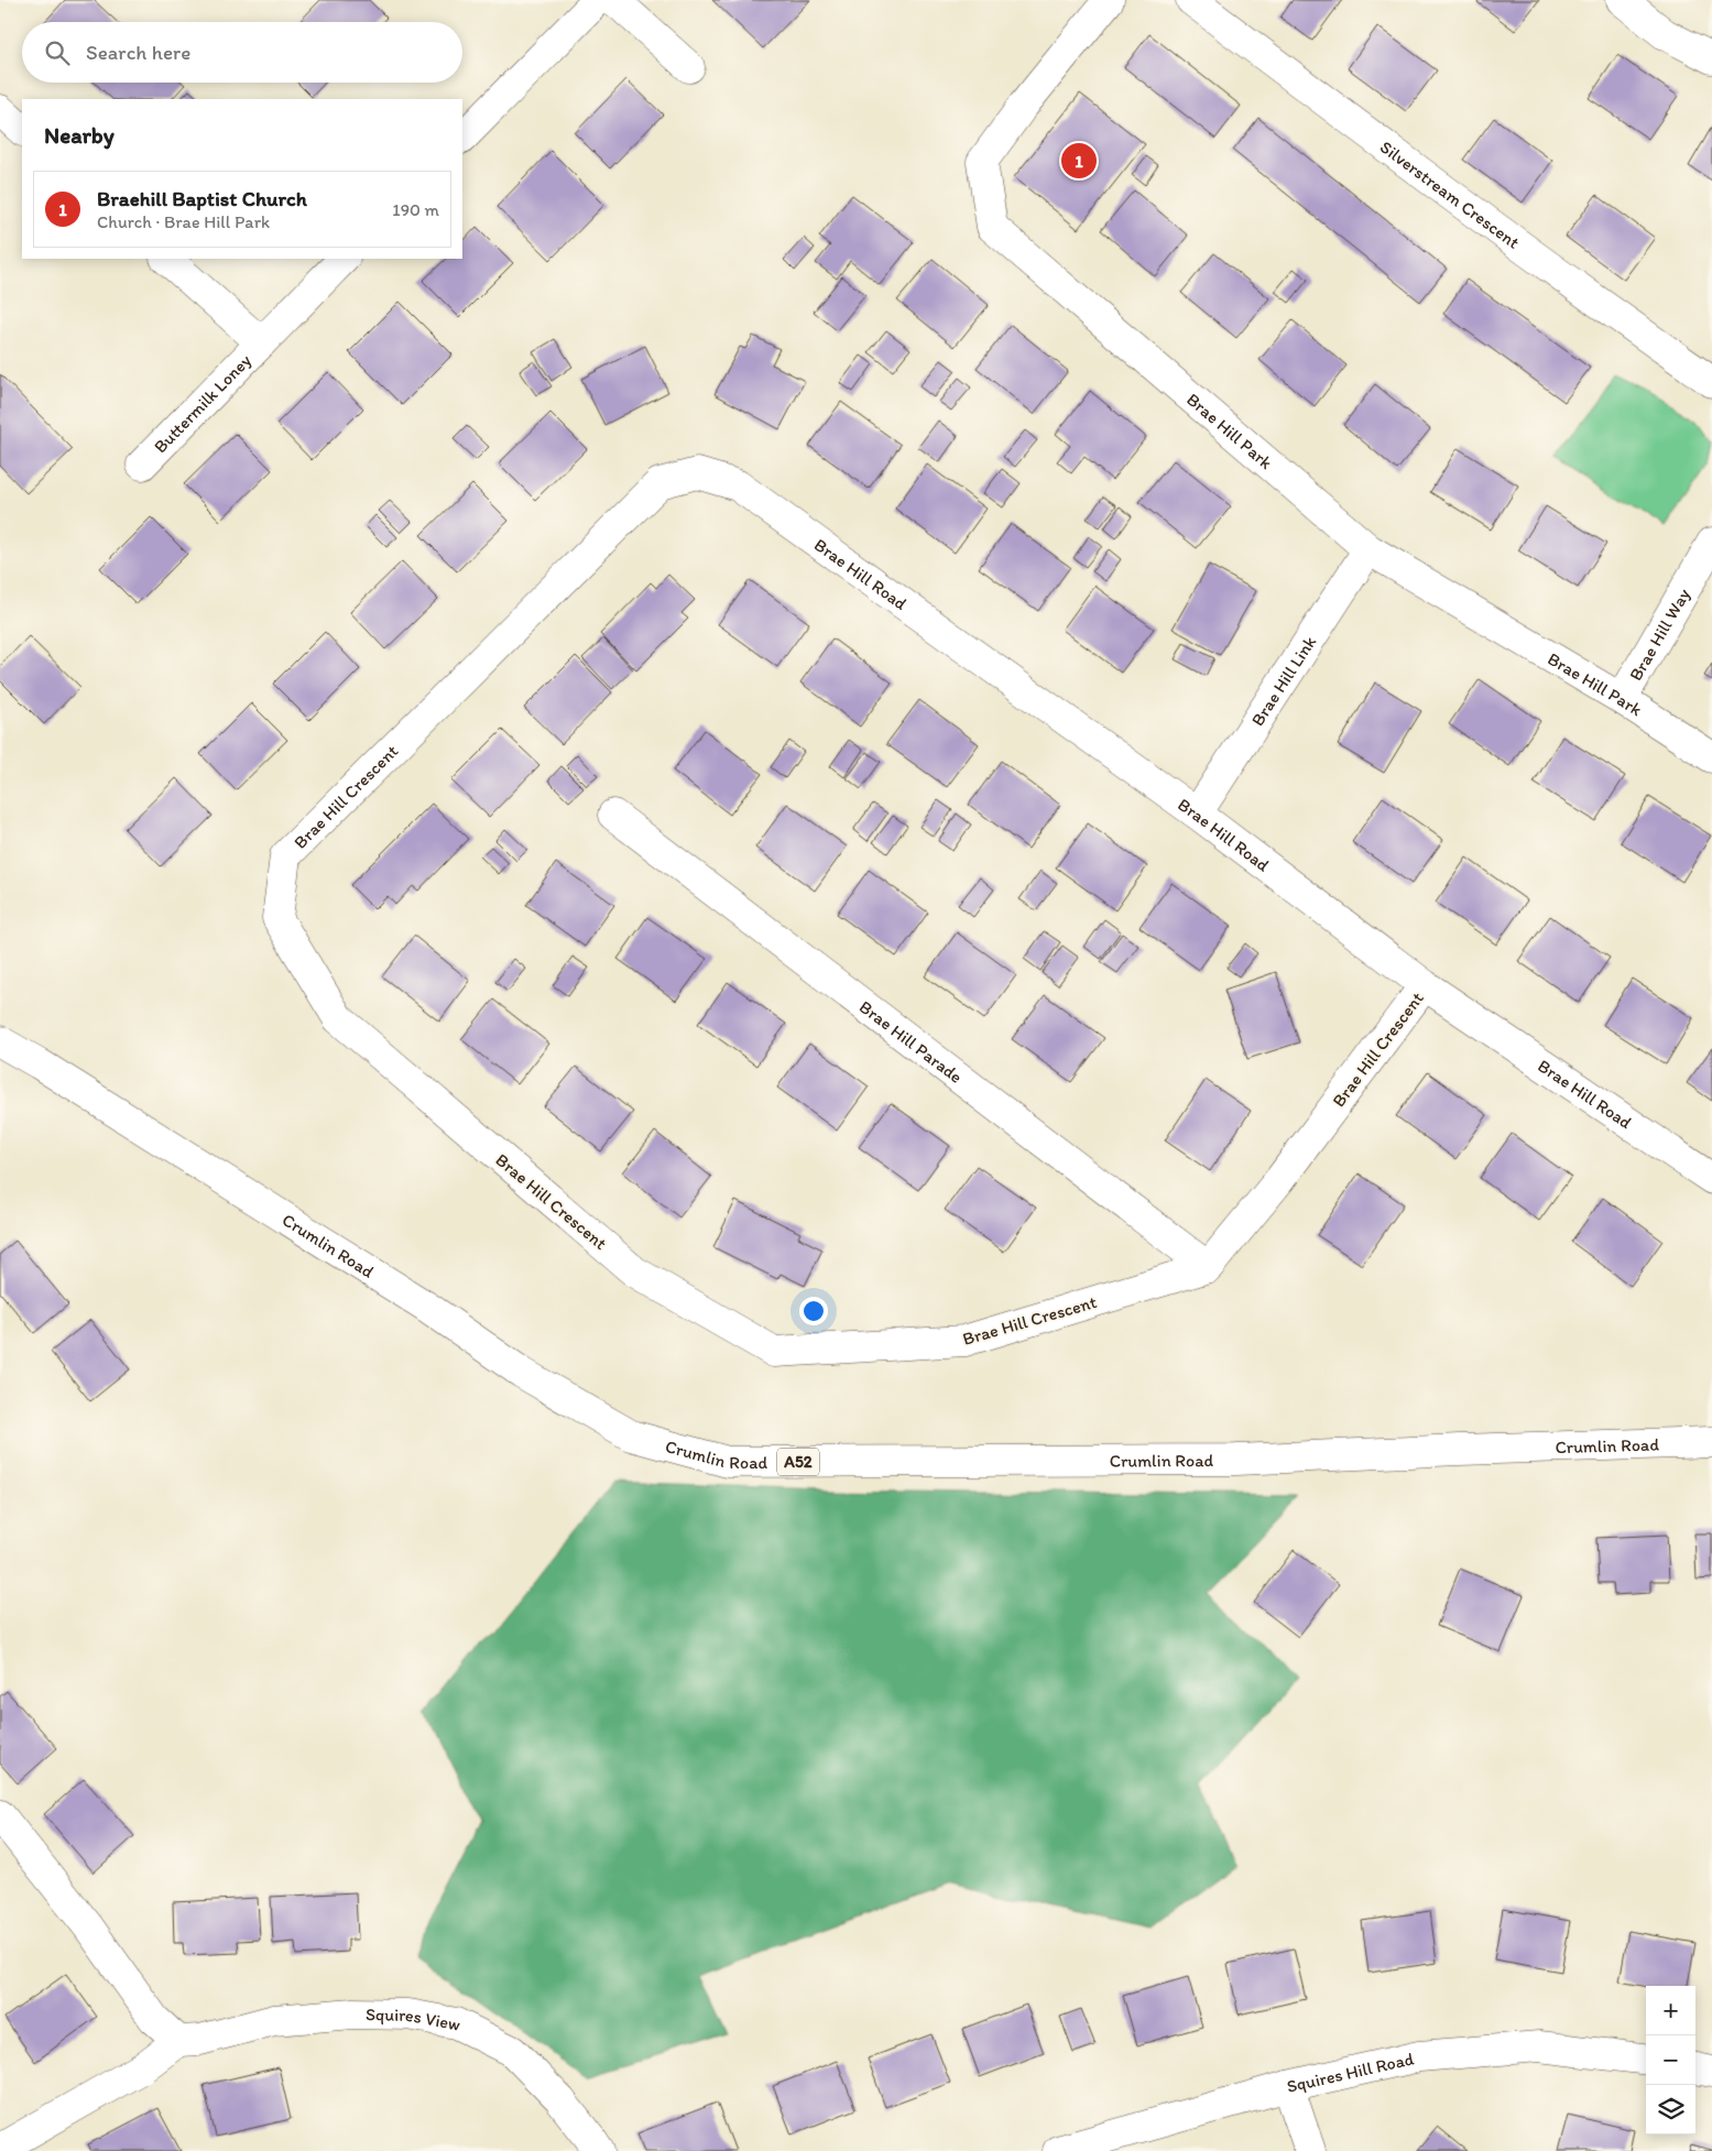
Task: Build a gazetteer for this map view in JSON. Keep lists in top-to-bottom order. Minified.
{"streets":{"street":["Silverstream Crescent","Buttermilk Loney","Brae Hill Park","Brae Hill Road","Brae Hill Way","Brae Hill Link","Brae Hill Crescent","Brae Hill Parade","Crumlin Road","A52","Squires View","Squires Hill Road"]},"crossings":[["Brae Hill Park","Brae Hill Way"],["Brae Hill Park","Brae Hill Link"],["Brae Hill Road","Brae Hill Link"],["Brae Hill Road","Brae Hill Crescent"],["Brae Hill Crescent","Brae Hill Parade"]],"page":{"search":"Search here","heading":"Nearby","pins":"1","list":[{"mark":"1","name":"Braehill Baptist Church","note":"Church · Brae Hill Park","value":"190 m"}],"map_buttons":["+","−"]}}
